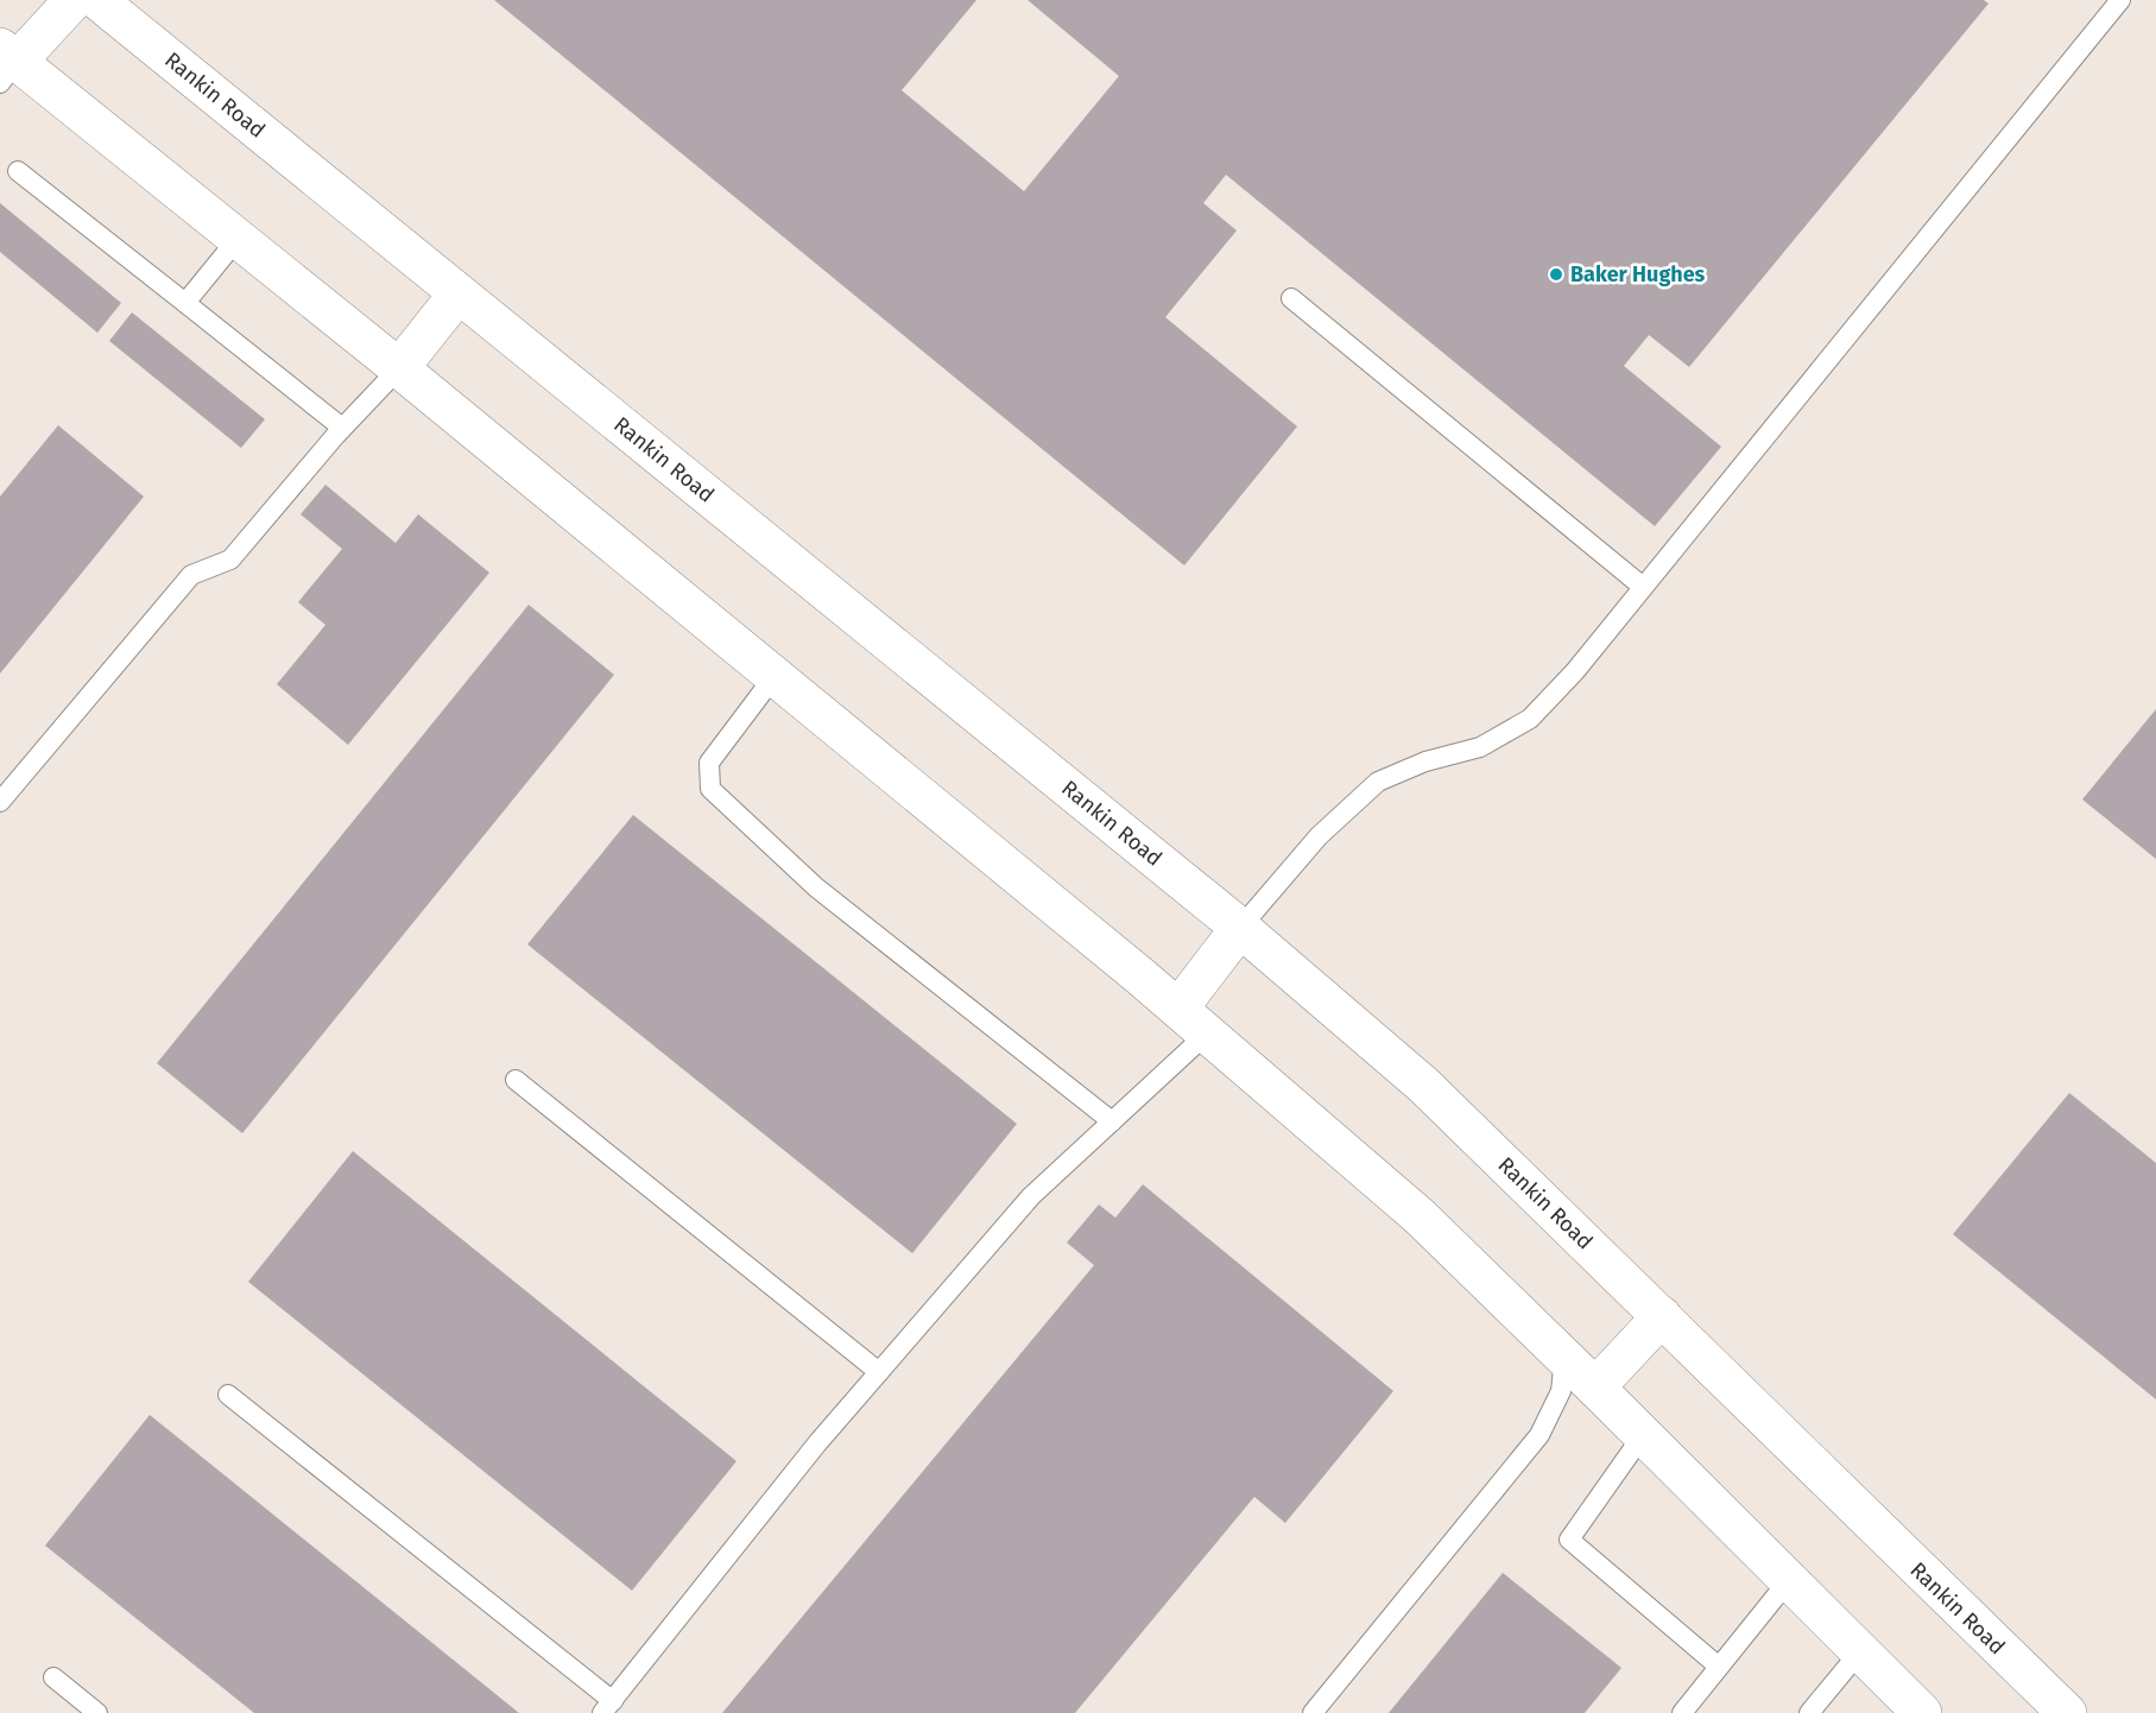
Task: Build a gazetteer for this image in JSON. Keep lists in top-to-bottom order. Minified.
{"streets":{"main road":["Rankin Road"]},"places":["Baker Hughes"]}
